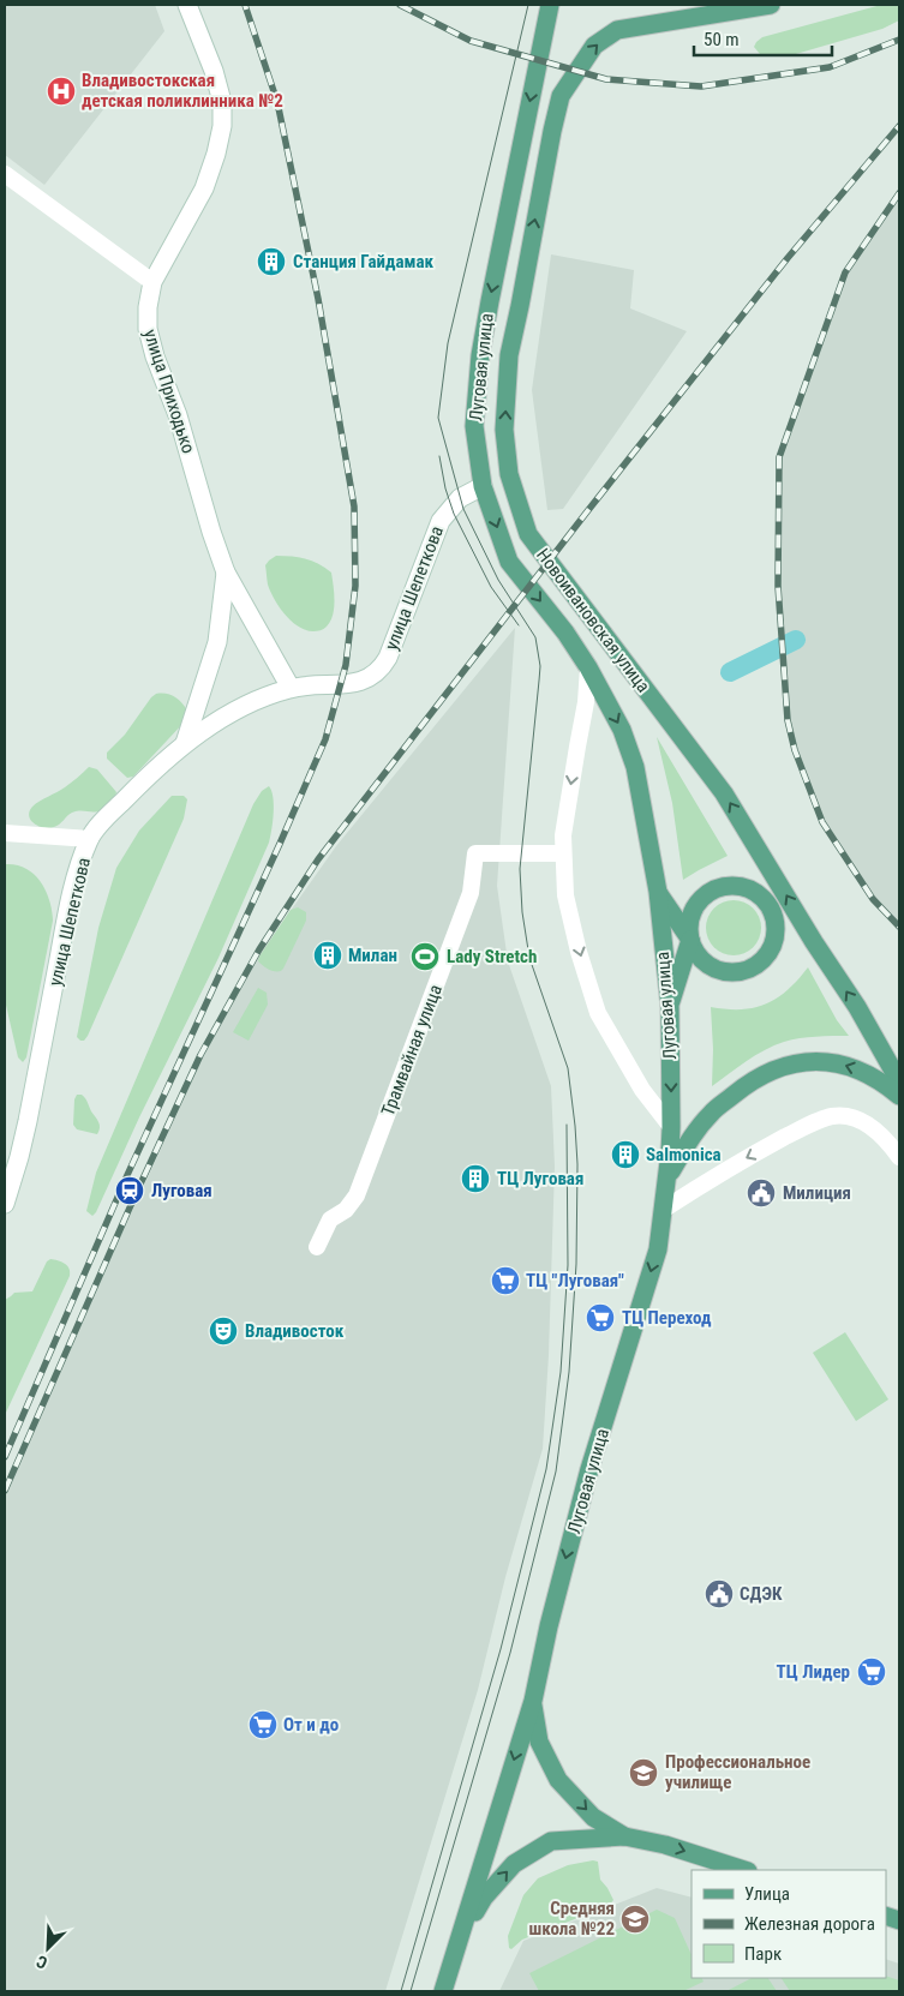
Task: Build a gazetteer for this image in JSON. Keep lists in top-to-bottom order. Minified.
{"streets":{"main road":["Луговая улица","улица Приходько","улица Шепеткова","Новоивановская улица"],"street":["Трамвайная улица"]},"crossings":[["Луговая улица","улица Шепеткова"],["улица Приходько","улица Шепеткова"]],"one_way":["Луговая улица","Новоивановская улица"],"places":{"hospital":["Владивостокская детская поликлинника №2"],"building":["Станция Гайдамак","Милан","Salmonica","ТЦ Луговая"],"sports":["Lady Stretch"],"station":["Луговая"],"public building":["Милиция","СДЭК"],"supermarket":["ТЦ \"Луговая\"","ТЦ Переход","ТЦ Лидер","От и до"],"theatre":["Владивосток"],"school or university":["Профессиональное училище","Средняя школа №22"]},"legend":["Улица","Железная дорога","Парк"],"scale_bar":"50 m","north":"bottom left"}
